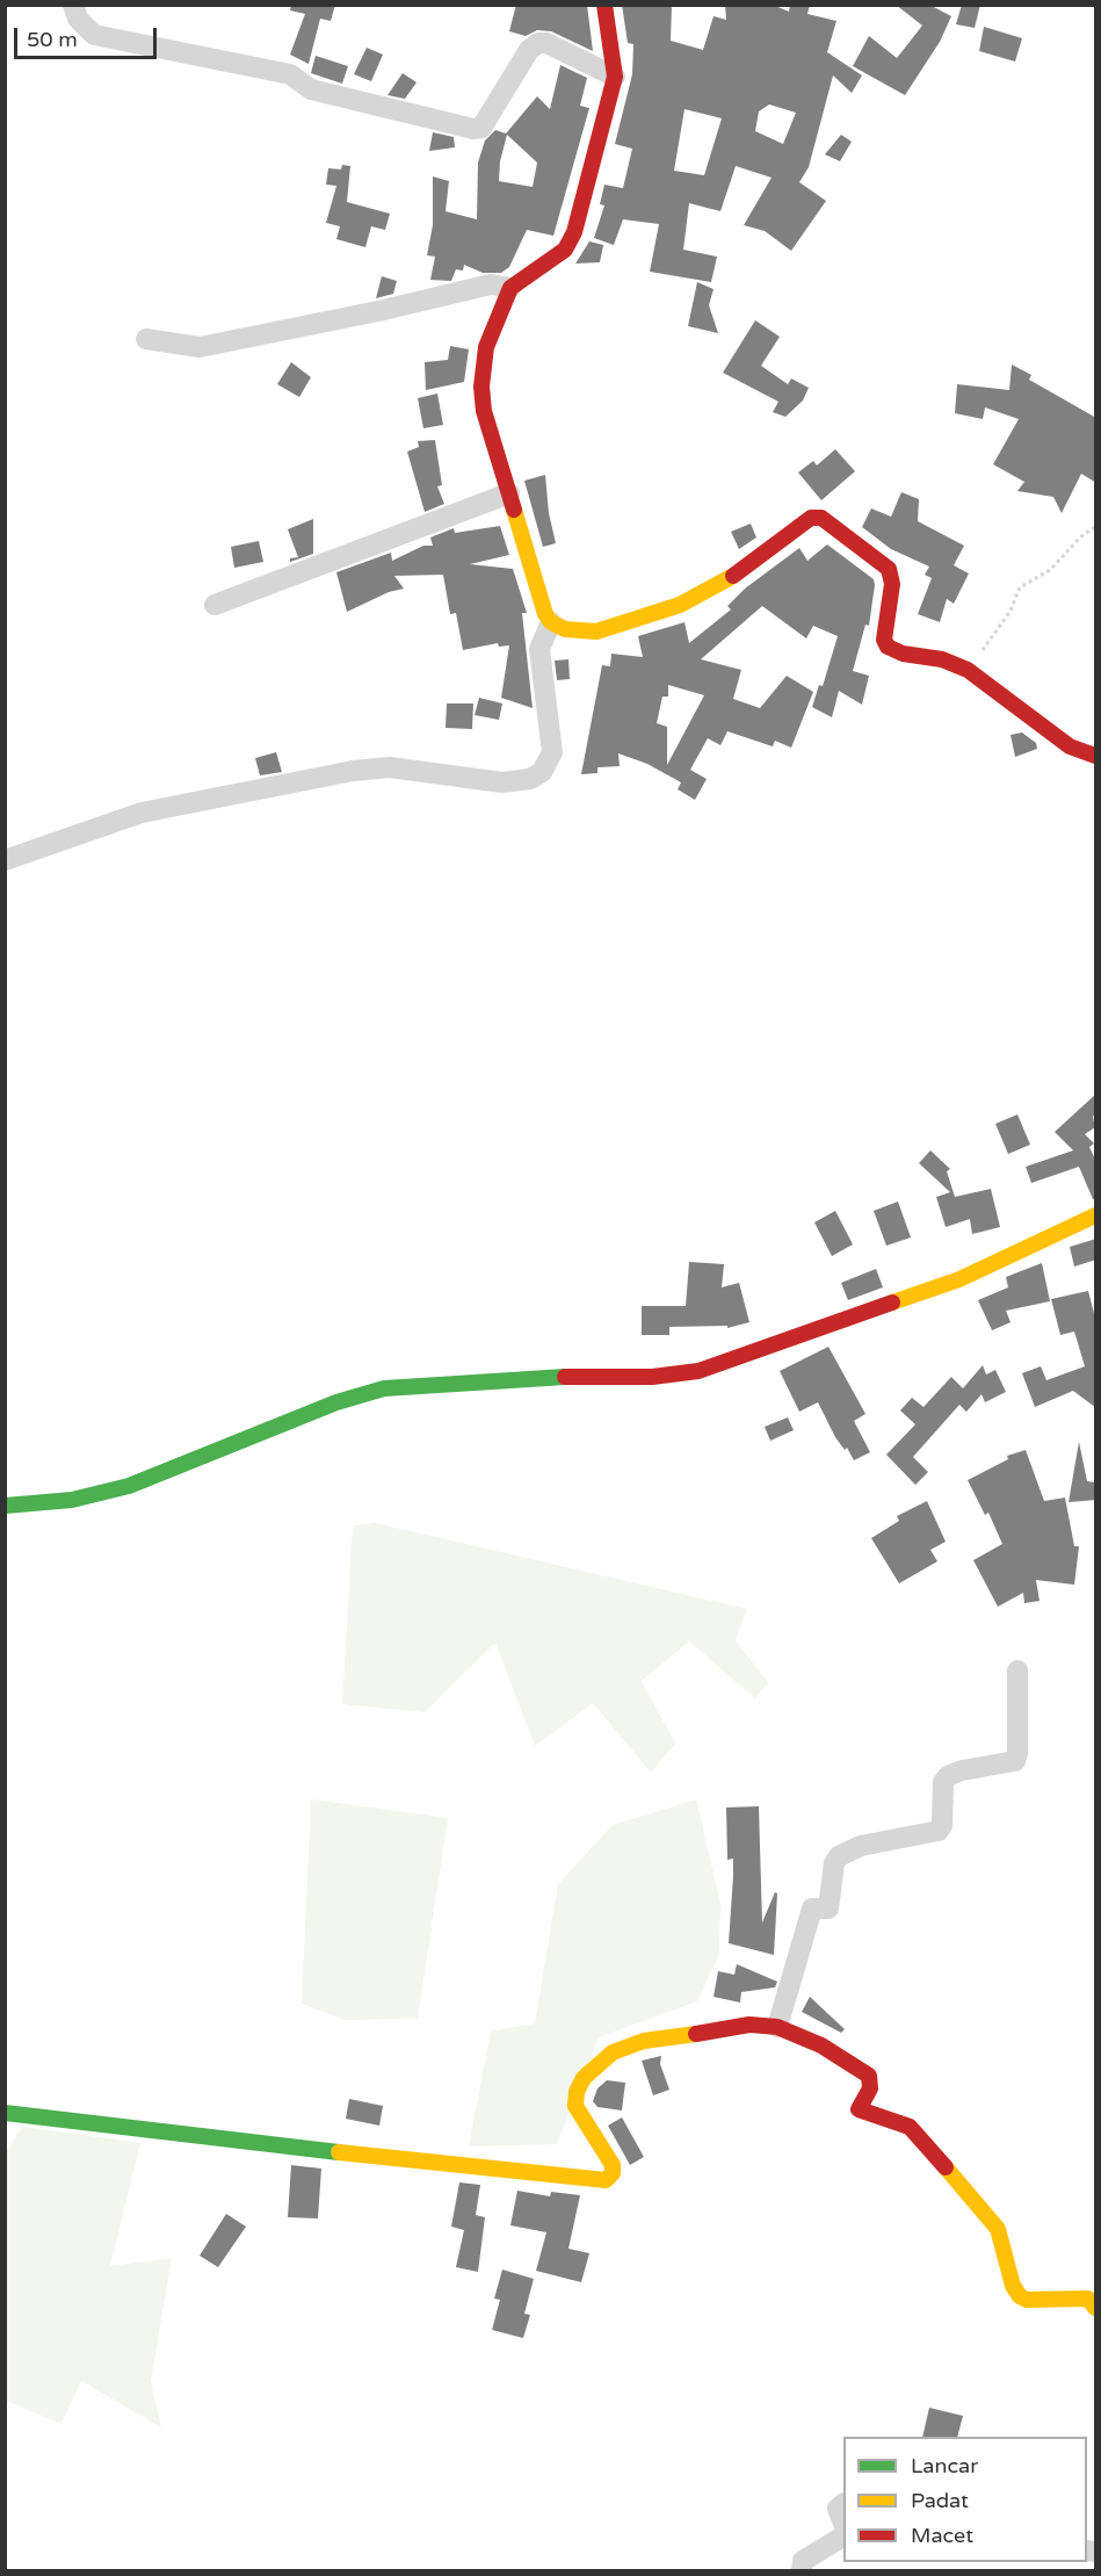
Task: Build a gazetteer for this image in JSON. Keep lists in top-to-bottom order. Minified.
{"legend":["Lancar","Padat","Macet"],"scale_bar":"50 m"}
